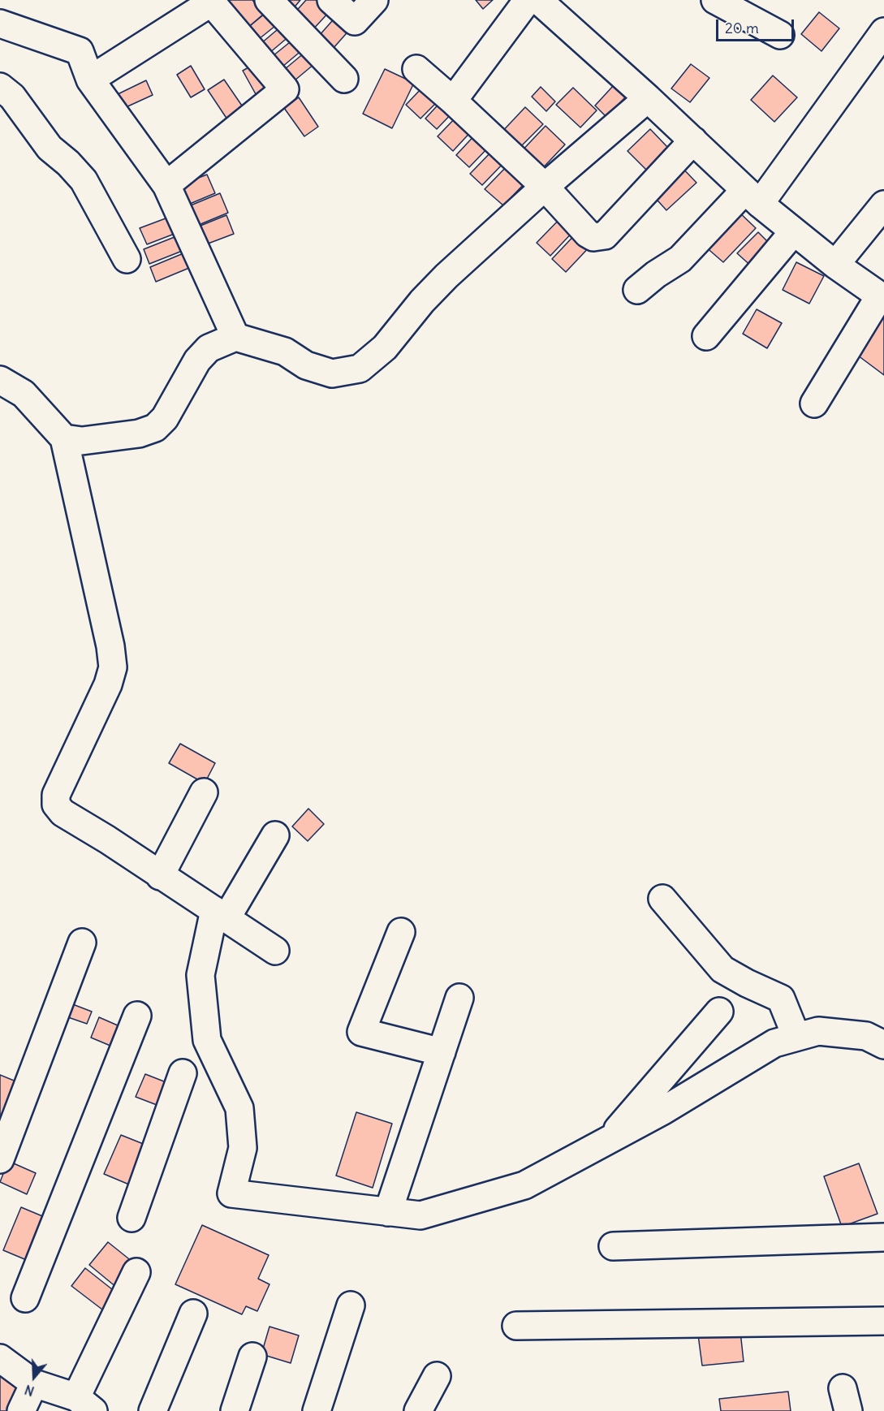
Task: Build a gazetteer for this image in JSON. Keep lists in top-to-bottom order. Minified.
{"scale_bar":"20 m","north":"bottom"}
